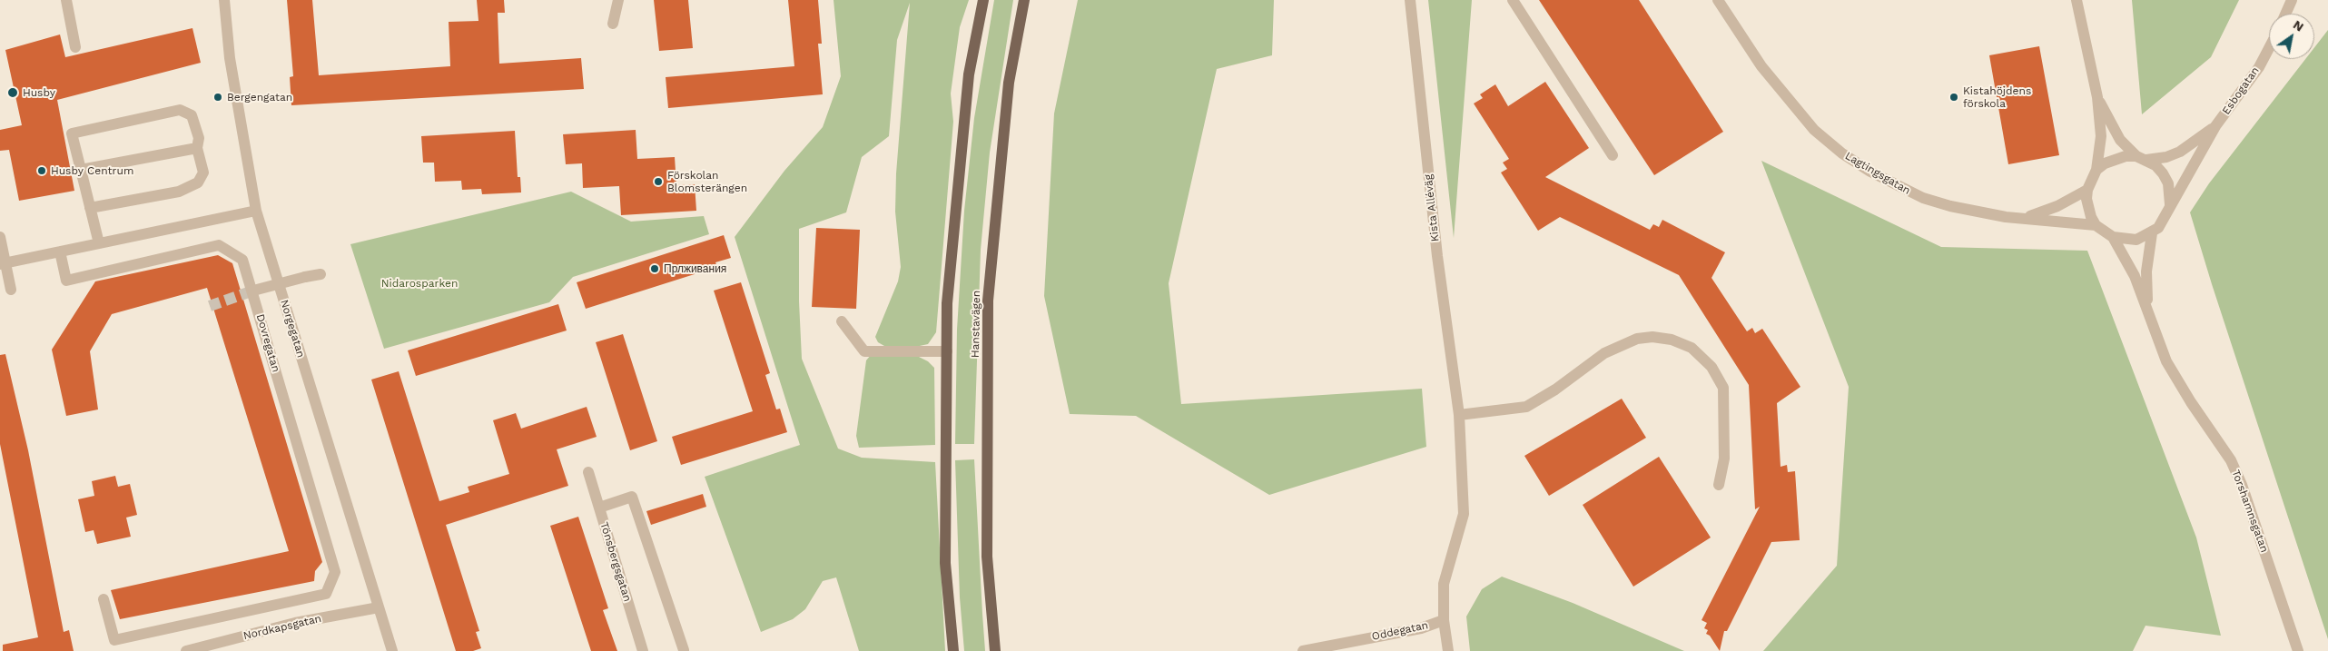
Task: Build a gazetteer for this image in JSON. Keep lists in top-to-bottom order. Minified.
{"streets":{"main road":["Hanstavägen"],"street":["Esbogatan","Lagtingsgatan","Kista Alléväg","Norgegatan","Dovregatan","Torshamnsgatan","Tönsbergsgatan","Nordkapsgatan","Oddegatan"]},"crossings":[["Esbogatan","Lagtingsgatan"],["Esbogatan","Torshamnsgatan"],["Lagtingsgatan","Torshamnsgatan"],["Kista Alléväg","Oddegatan"],["Norgegatan","Nordkapsgatan"]],"parks":["Nidarosparken"],"places":["Husby","Bergengatan","Kistahöjdens förskola","Husby Centrum","Förskolan Blomsterängen","Прлживания"],"north":"top right"}
